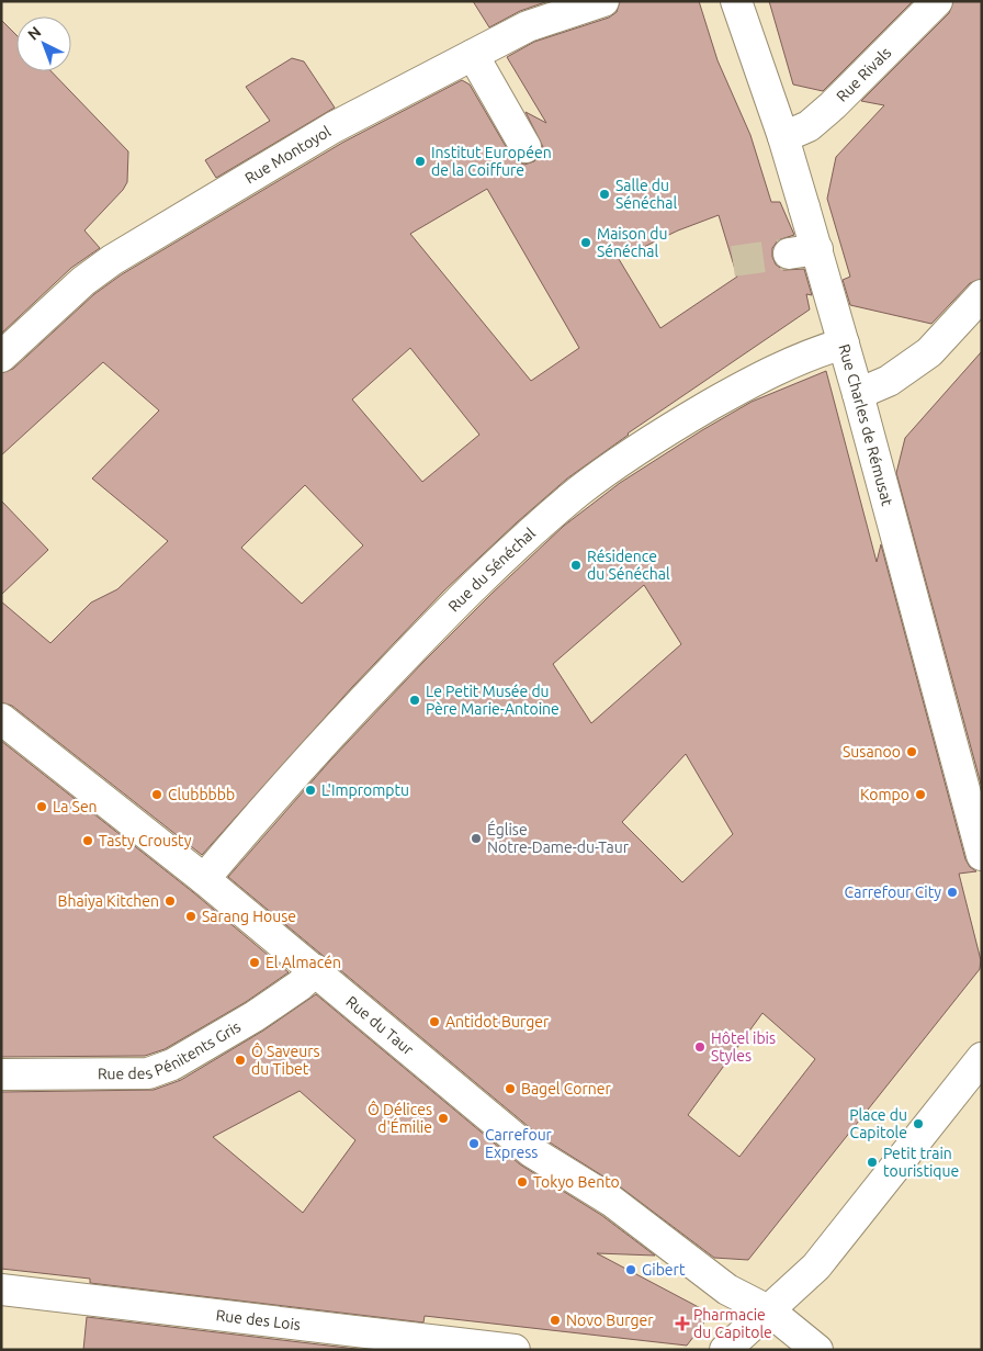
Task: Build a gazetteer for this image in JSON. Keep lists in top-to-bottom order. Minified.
{"streets":{"street":["Rue Rivals","Rue Montoyol","Rue Charles de Rémusat","Rue du Sénéchal","Rue du Taur","Rue des Pénitents Gris","Rue des Lois"]},"crossings":[["Rue Rivals","Rue Charles de Rémusat"],["Rue Charles de Rémusat","Rue du Sénéchal"],["Rue du Sénéchal","Rue du Taur"],["Rue du Taur","Rue des Pénitents Gris"]],"places":{"other":["Institut Européen de la Coiffure","Salle du Sénéchal","Maison du Sénéchal","Résidence du Sénéchal","Le Petit Musée du Père Marie-Antoine","Susanoo","L'Impromptu","Clubbbbb","Kompo","La Sen","Église Notre-Dame-du-Taur","Tasty Crousty","Carrefour City","Bhaiya Kitchen","Sarang House","El Almacén","Antidot Burger","Hôtel ibis Styles","Ô Saveurs du Tibet","Bagel Corner","Ô Délices d'Émilie","Place du Capitole","Carrefour Express","Petit train touristique","Tokyo Bento","Gibert","Novo Burger"],"health":["Pharmacie du Capitole"]},"north":"top left"}
